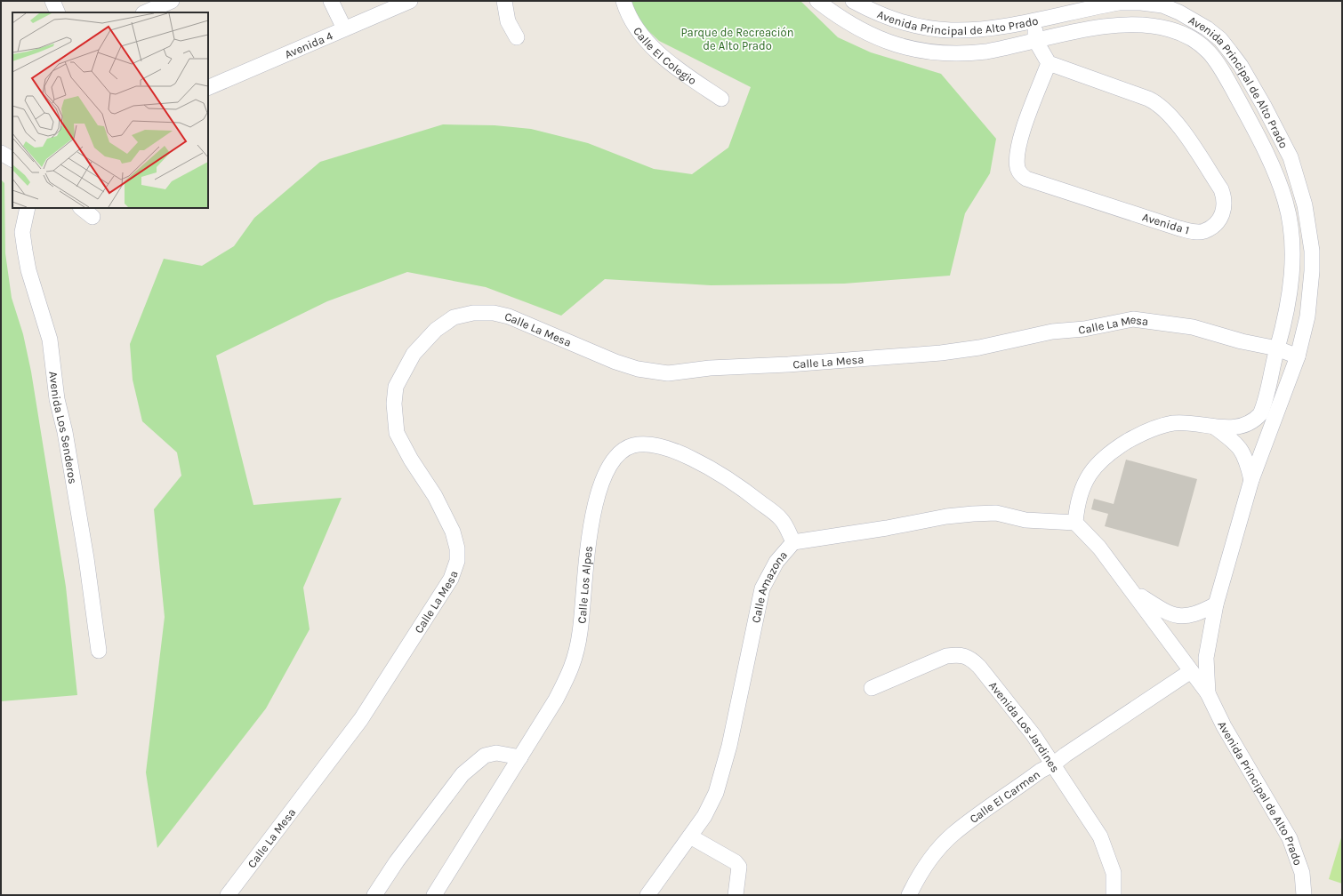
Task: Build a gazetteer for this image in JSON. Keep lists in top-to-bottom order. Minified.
{"streets":{"street":["Avenida Principal de Alto Prado","Avenida 4","Calle El Colegio","Avenida 1","Calle La Mesa","Avenida Los Senderos","Calle Los Alpes","Calle Amazona","Avenida Los Jardines","Calle El Carmen"]},"crossings":[["Avenida Principal de Alto Prado","Calle La Mesa"],["Avenida Principal de Alto Prado","Calle Amazona"],["Avenida Principal de Alto Prado","Calle El Carmen"],["Calle Los Alpes","Calle Amazona"],["Avenida Los Jardines","Calle El Carmen"]],"parks":["Parque de Recreación de Alto Prado"]}
